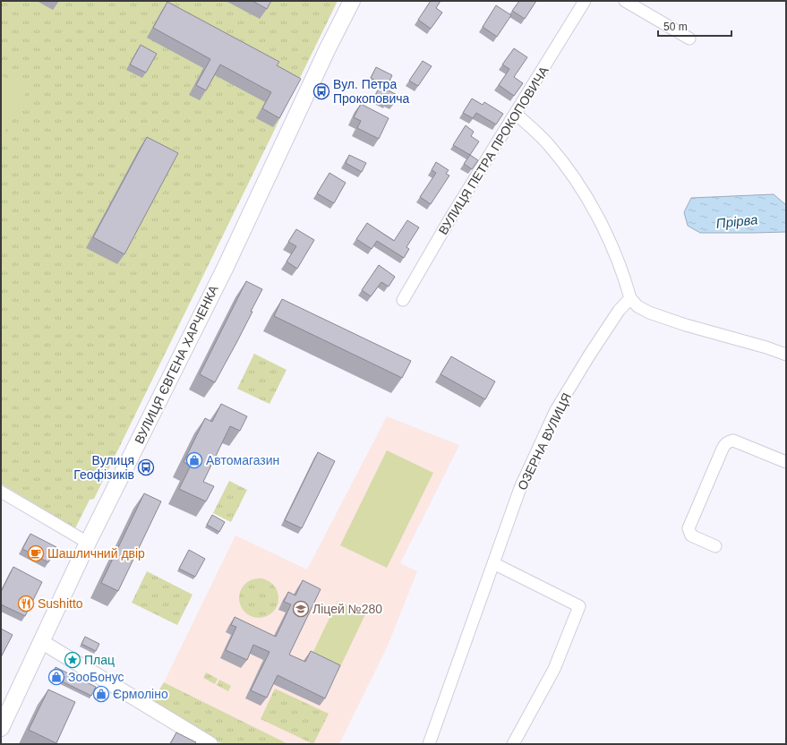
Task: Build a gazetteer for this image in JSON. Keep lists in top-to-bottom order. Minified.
{"streets":{"main road":["ВУЛИЦЯ ЄВГЕНА ХАРЧЕНКА"],"street":["ВУЛИЦЯ ПЕТРА ПРОКОПОВИЧА","ОЗЕРНА ВУЛИЦЯ"]},"water":["Прірва"],"places":{"bus stop":["Вул. Петра Прокоповича","Вулиця Геофізиків"],"shop":["Автомагазин","ЗооБонус","Єрмоліно"],"cafe":["Шашличний двір"],"restaurant":["Sushitto"],"school or university":["Ліцей №280"],"place":["Плац"]},"scale_bar":"50 m"}
